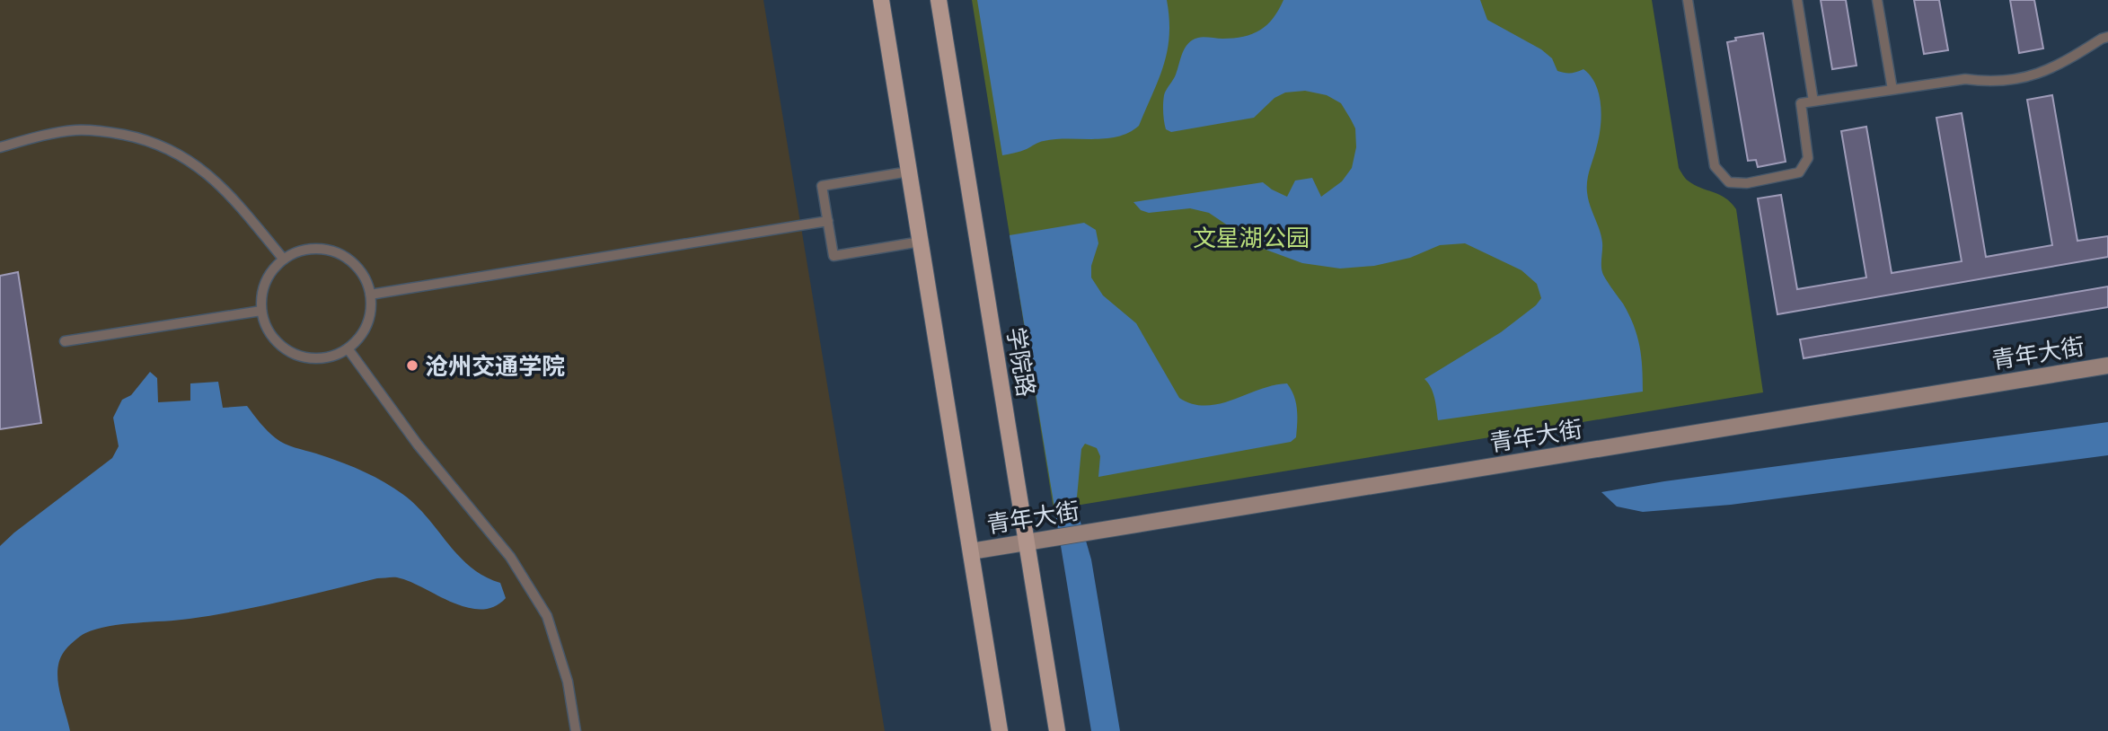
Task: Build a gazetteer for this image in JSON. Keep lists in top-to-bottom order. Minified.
{"streets":{"main road":["学院路"],"street":["青年大街"]},"crossings":[["青年大街","学院路"]],"parks":["文星湖公园"],"places":["沧州交通学院"]}
